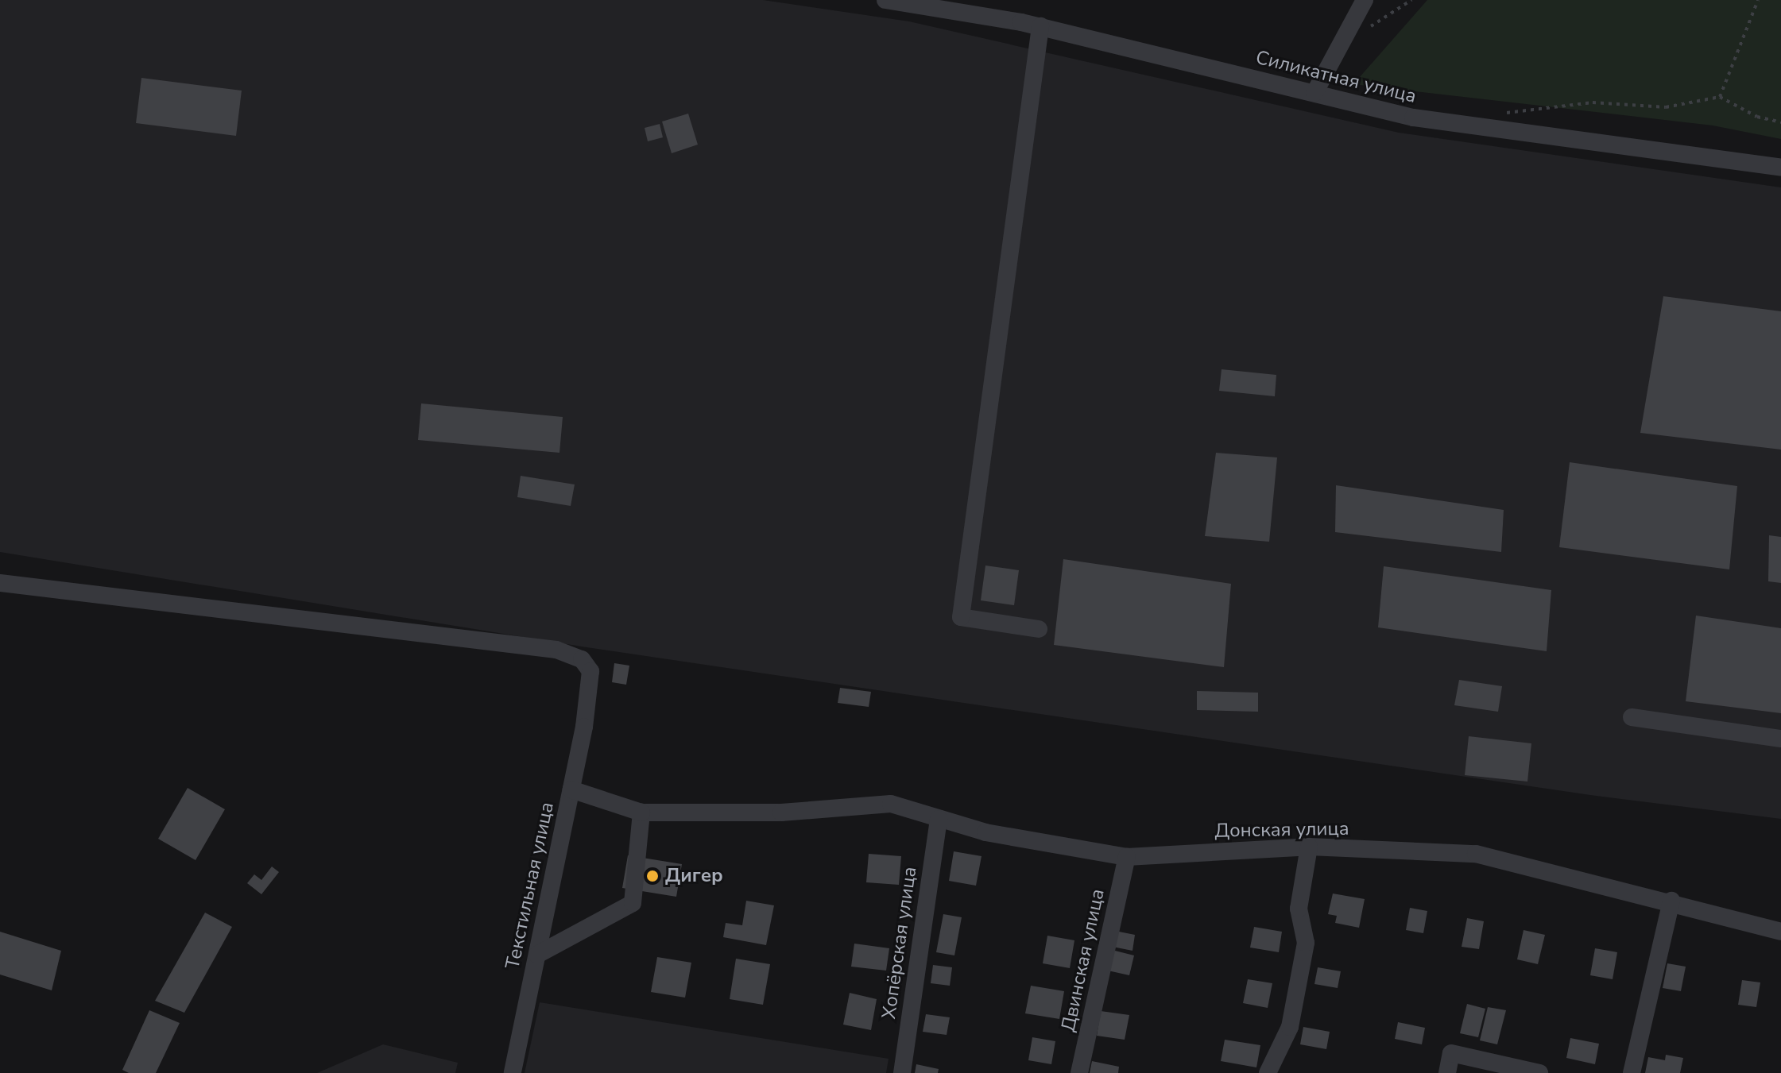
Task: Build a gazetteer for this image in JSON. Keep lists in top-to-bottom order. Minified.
{"streets":{"street":["Силикатная улица","Донская улица","Текстильная улица","Хопёрская улица","Двинская улица"]},"crossings":[["Донская улица","Текстильная улица"],["Донская улица","Хопёрская улица"],["Донская улица","Двинская улица"]],"places":["Дигер"]}
